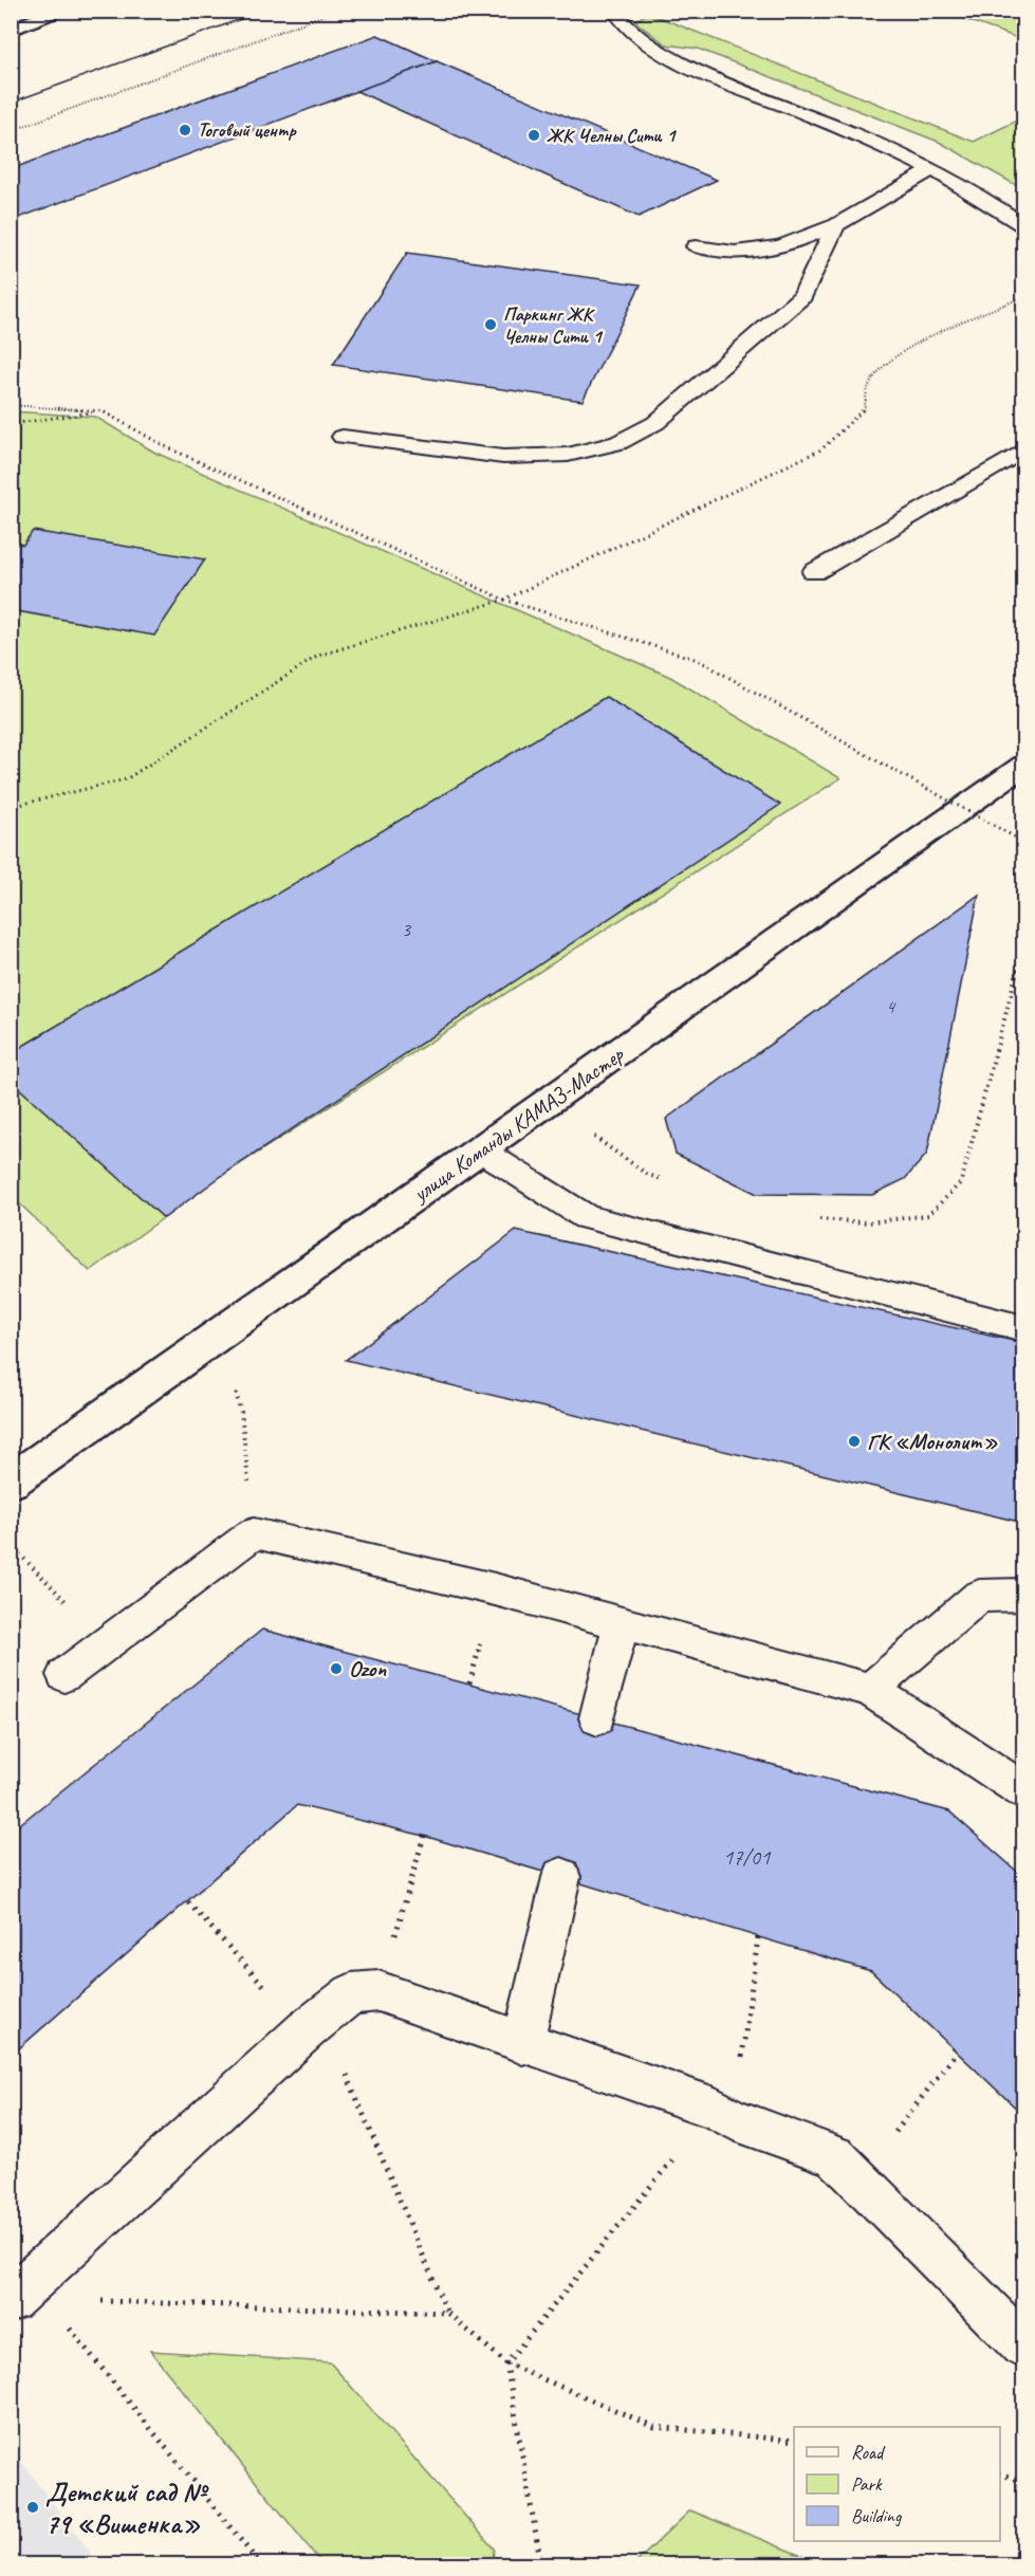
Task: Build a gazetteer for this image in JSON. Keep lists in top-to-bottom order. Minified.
{"streets":{"street":["улица Команды КАМАЗ-Мастер"]},"places":["Тоговый центр","ЖК Челны Сити 1","Паркинг ЖК Челны Сити 1","ГК «Монолит»","Ozon","Детский сад № 79 «Вишенка»"],"house_numbers":["3","4","17/01"],"legend":["Road","Park","Building"]}
